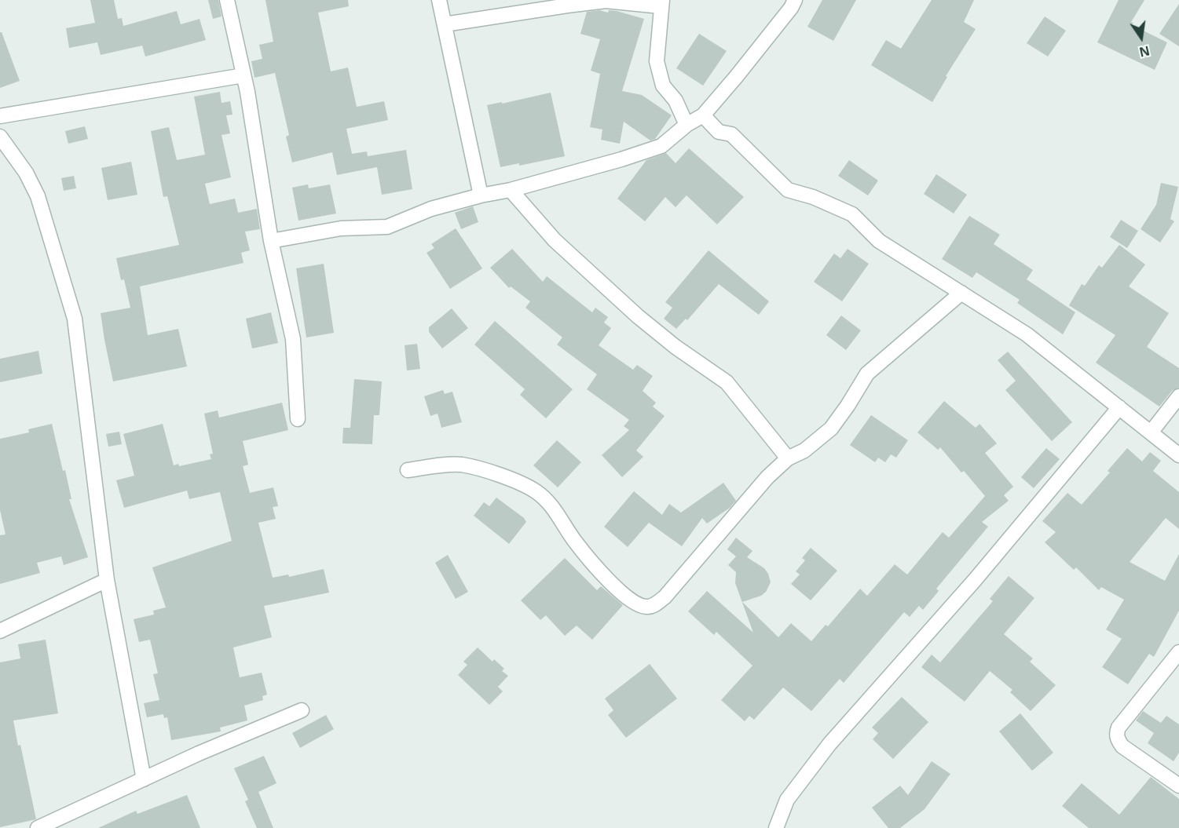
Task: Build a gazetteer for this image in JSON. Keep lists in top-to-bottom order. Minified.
{"north":"bottom"}
